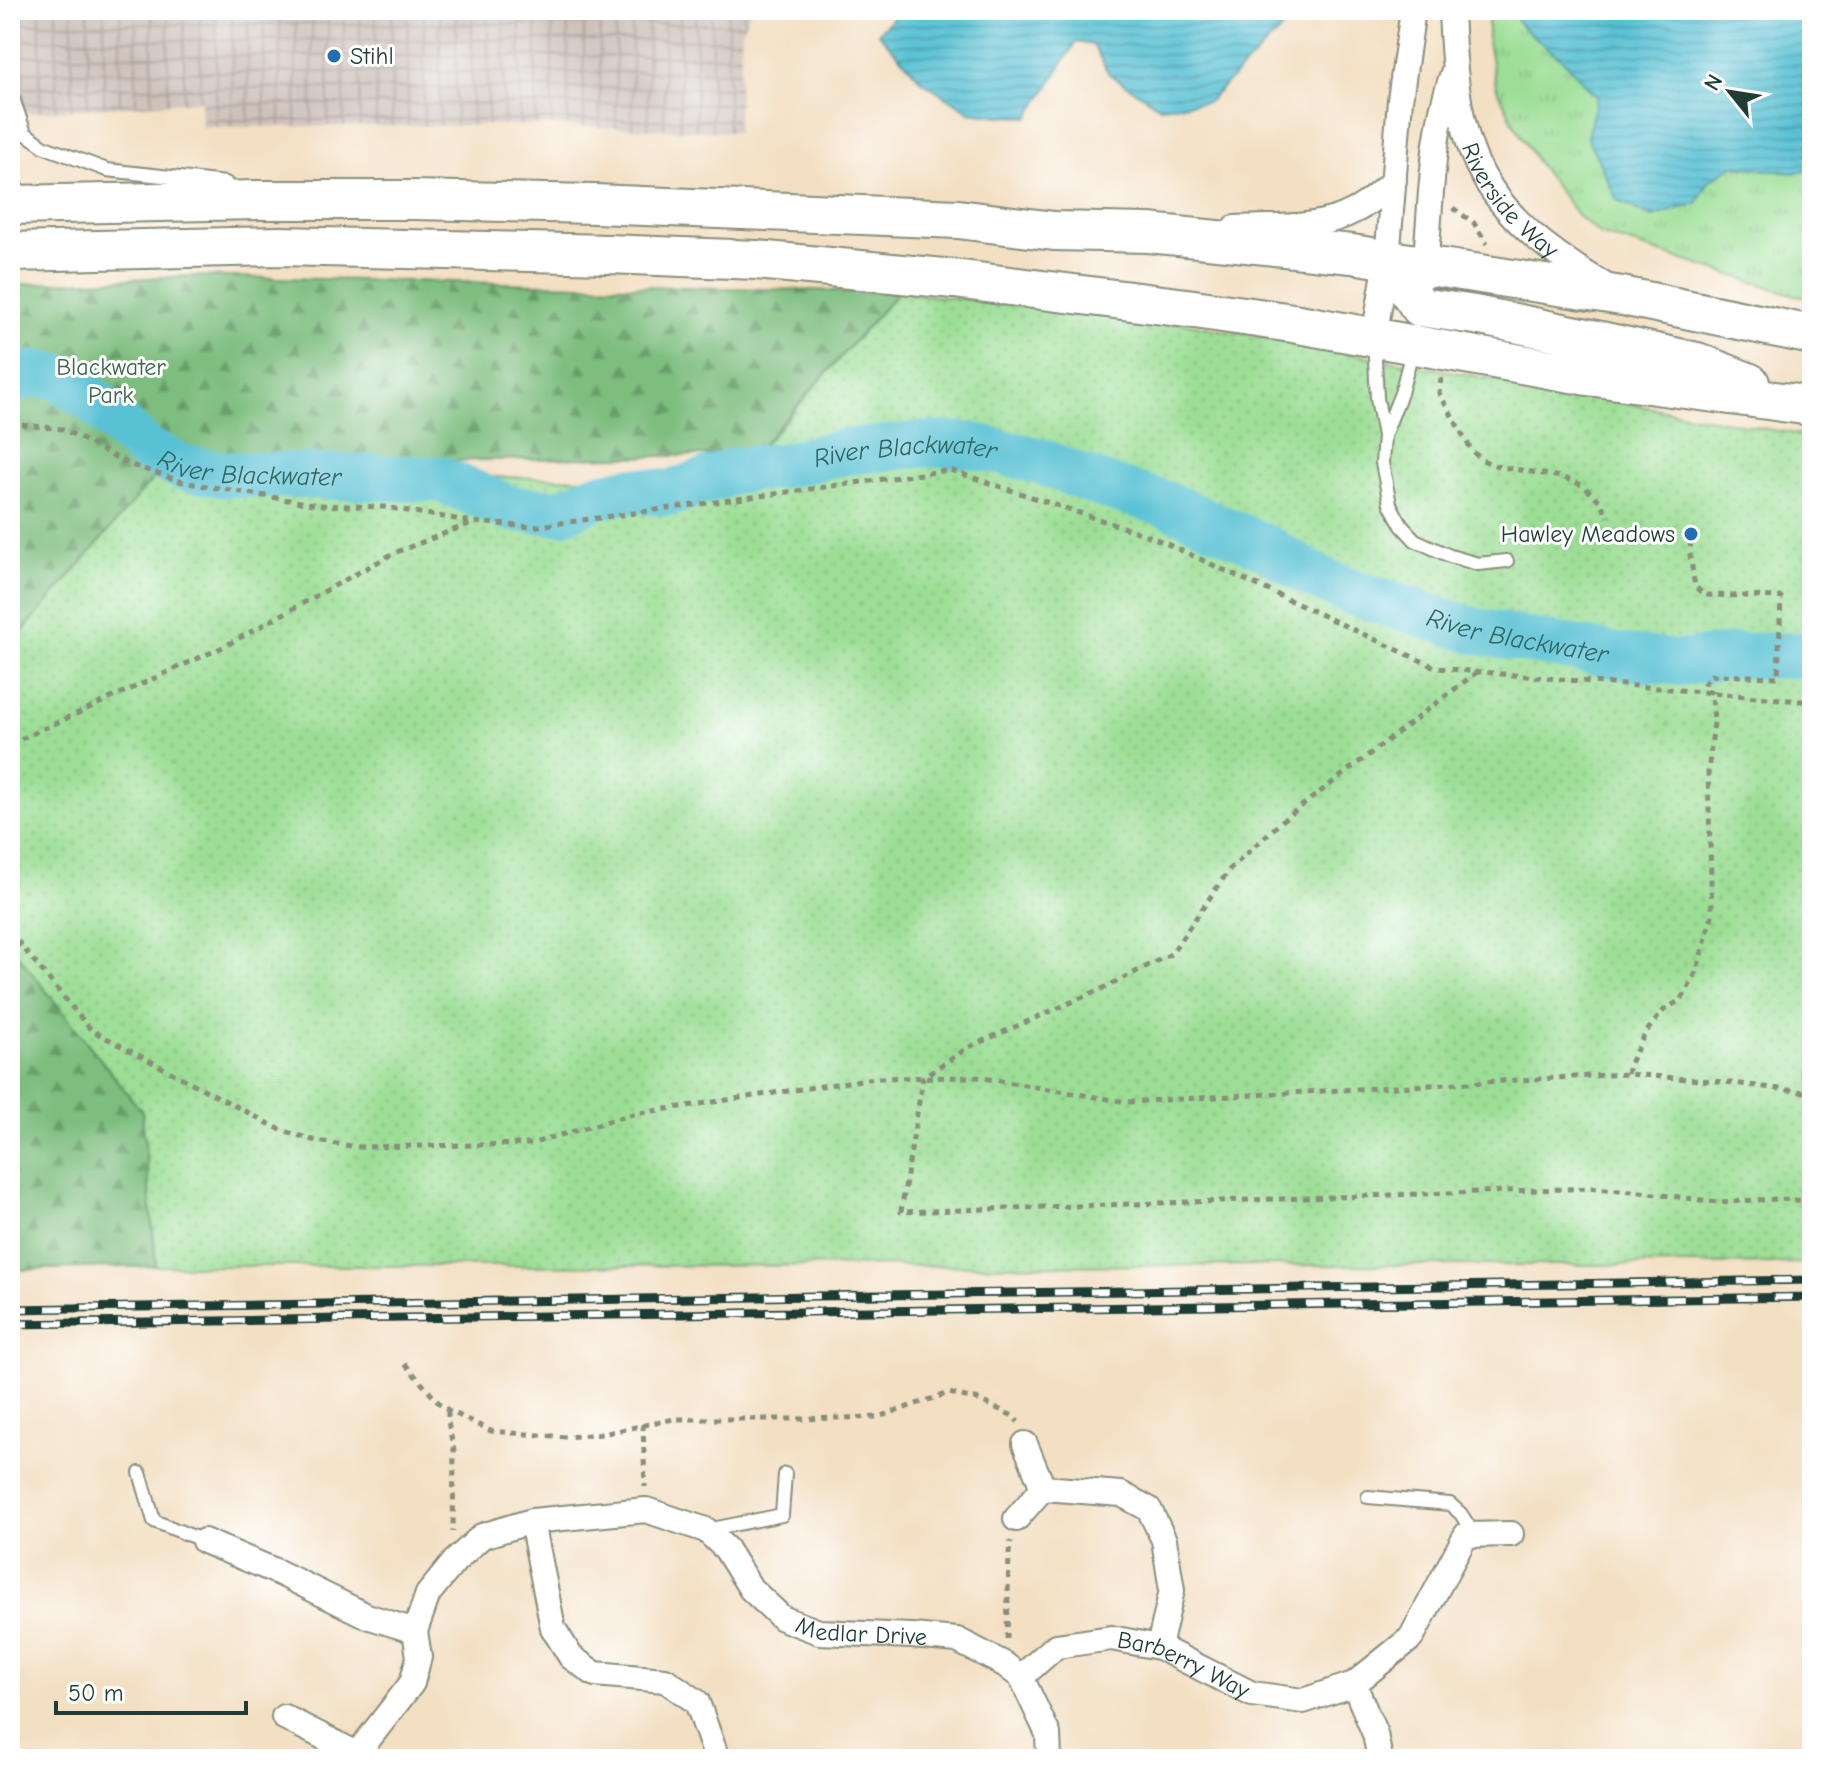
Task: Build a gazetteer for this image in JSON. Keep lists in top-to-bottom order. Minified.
{"streets":{"street":["Riverside Way","Medlar Drive","Barberry Way"]},"crossings":[["Medlar Drive","Barberry Way"]],"water":["River Blackwater"],"parks":["Blackwater Park"],"places":["Stihl","Hawley Meadows"],"scale_bar":"50 m","north":"top left"}
